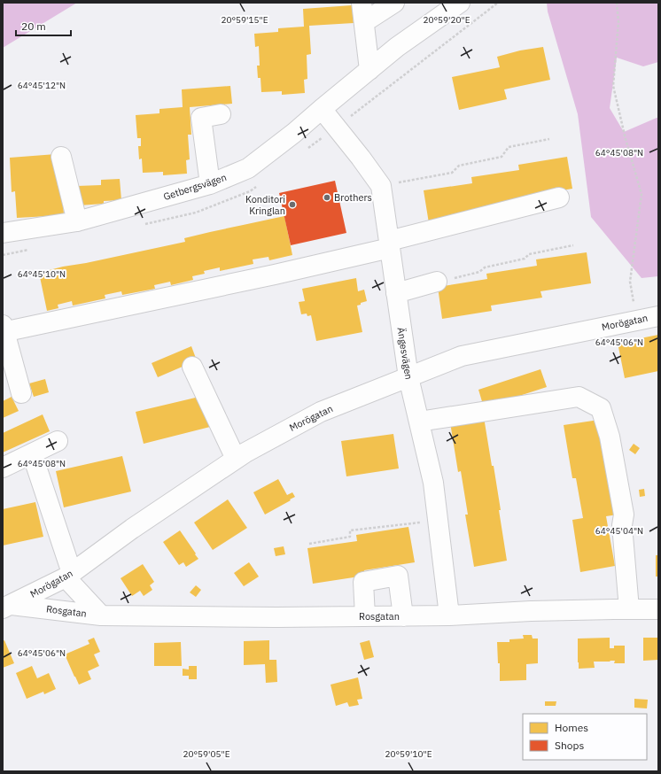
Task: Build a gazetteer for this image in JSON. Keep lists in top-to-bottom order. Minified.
{"streets":{"street":["Getbergsvägen","Morögatan","Ängesvägen","Rosgatan"]},"crossings":[["Getbergsvägen","Ängesvägen"],["Morögatan","Ängesvägen"],["Morögatan","Rosgatan"],["Ängesvägen","Rosgatan"]],"places":["Brothers","Konditori Kringlan"],"legend":["Homes","Shops"],"scale_bar":"20 m","coordinates":["20°59'15\"E","20°59'20\"E","64°45'12\"N","64°45'08\"N","64°45'10\"N","64°45'06\"N","64°45'04\"N","20°59'05\"E","20°59'10\"E"]}
